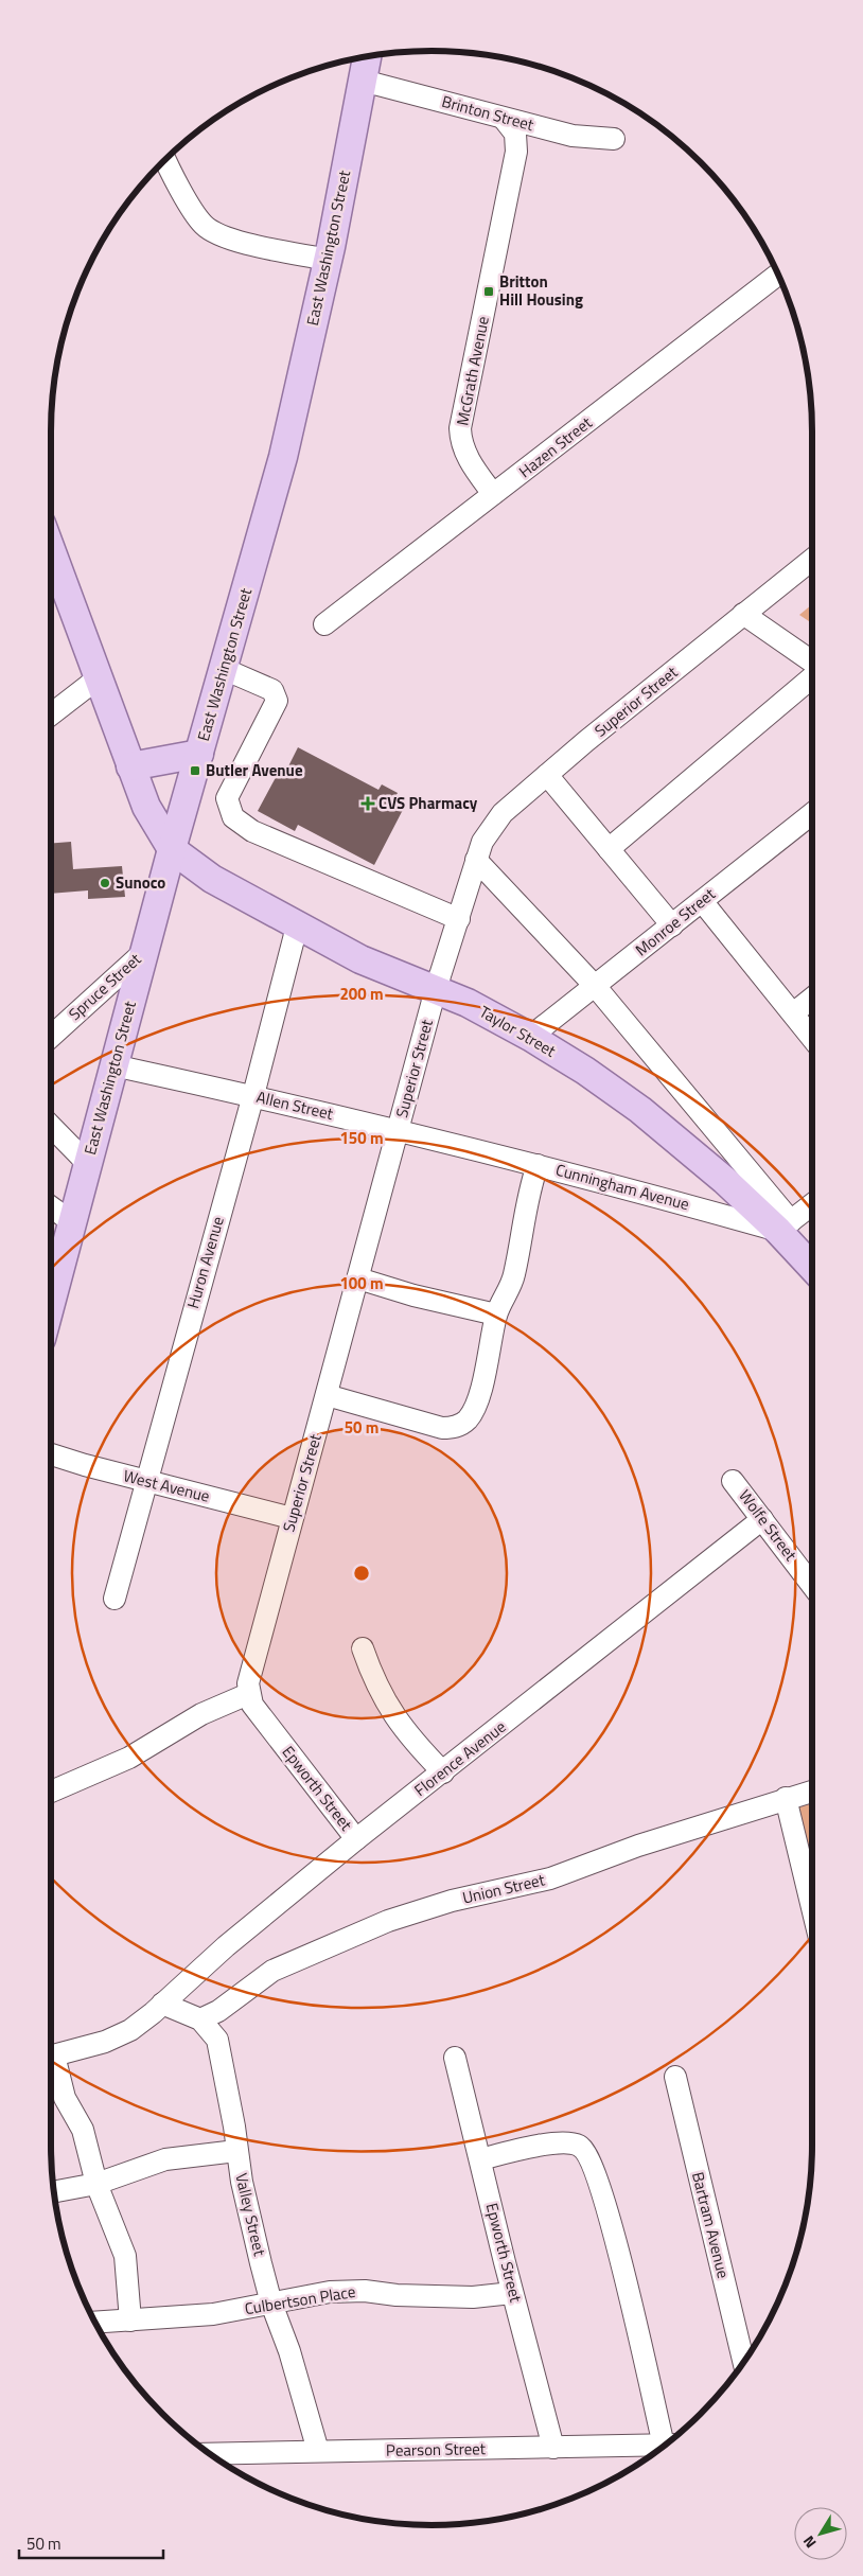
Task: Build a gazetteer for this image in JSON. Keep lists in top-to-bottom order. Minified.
{"streets":{"main road":["East Washington Street","Taylor Street"],"street":["Brinton Street","McGrath Avenue","Hazen Street","Superior Street","Monroe Street","Spruce Street","Allen Street","Cunningham Avenue","Huron Avenue","West Avenue","Wolfe Street","Florence Avenue","Epworth Street","Union Street","Valley Street","Bartram Avenue","Culbertson Place","Pearson Street"]},"crossings":[["Brinton Street","East Washington Street"],["Brinton Street","McGrath Avenue"],["East Washington Street","Spruce Street"],["East Washington Street","Taylor Street"],["East Washington Street","Allen Street"],["McGrath Avenue","Hazen Street"],["Superior Street","Taylor Street"],["Superior Street","Allen Street"],["Superior Street","Cunningham Avenue"],["Superior Street","West Avenue"],["Superior Street","Epworth Street"],["Monroe Street","Taylor Street"],["Taylor Street","Cunningham Avenue"],["Taylor Street","Huron Avenue"],["Allen Street","Cunningham Avenue"],["Allen Street","Huron Avenue"],["Huron Avenue","West Avenue"],["Wolfe Street","Florence Avenue"],["Florence Avenue","Epworth Street"],["Florence Avenue","Valley Street"],["Epworth Street","Culbertson Place"],["Epworth Street","Pearson Street"],["Union Street","Valley Street"],["Valley Street","Culbertson Place"],["Valley Street","Pearson Street"]],"places":{"transit":["Britton Hill Housing","Butler Avenue"],"health":["CVS Pharmacy"],"other":["Sunoco"]},"scale_bar":"50 m","north":"bottom left","rings":["200 m","150 m","100 m","50 m"]}
